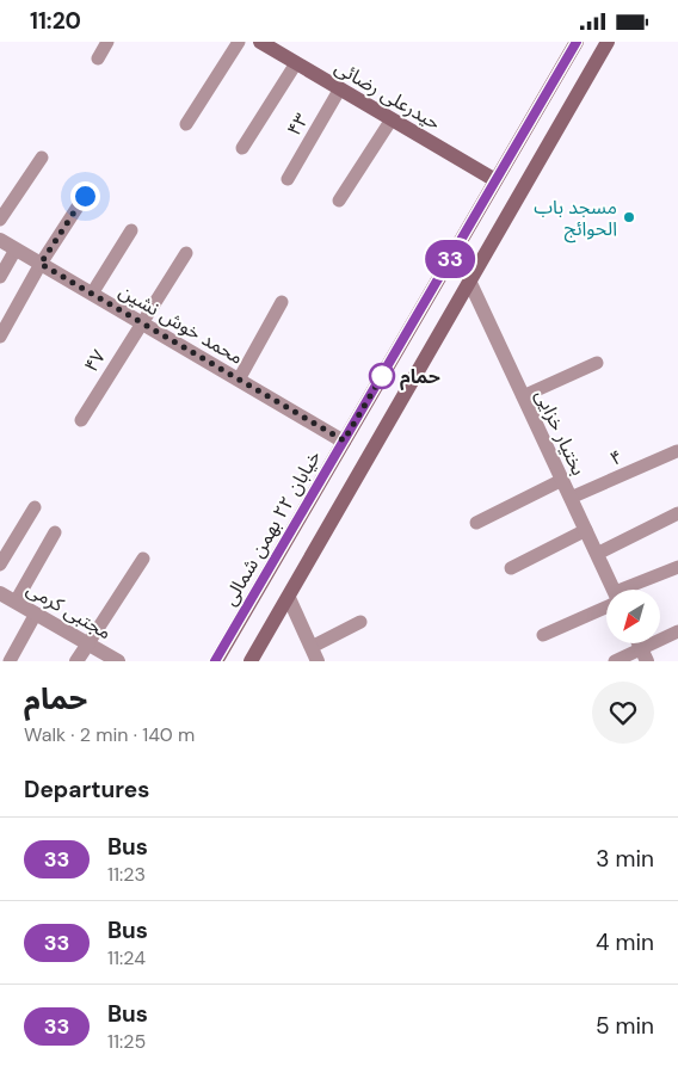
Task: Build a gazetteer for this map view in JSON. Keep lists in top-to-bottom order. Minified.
{"streets":{"street":["حیدرعلی رضائی","محمد خوش نشین","بختیار خزایی","خیابان ۲۲ بهمن شمالی","مجتبی کرمی"],"lane":["۴۳","۴۷","۴"]},"crossings":[["حیدرعلی رضائی","۴۳"],["حیدرعلی رضائی","خیابان ۲۲ بهمن شمالی"],["محمد خوش نشین","۴۷"],["محمد خوش نشین","خیابان ۲۲ بهمن شمالی"],["بختیار خزایی","۴"]],"places":["مسجد باب الحوائج","حمام"],"lines":["bus line 33"],"north":"bottom left","page":{"status":"11:20","on_map":"33","heading":[["حمام","Walk · 2 min · 140 m"],"Departures"],"list":[{"mark":"33","name":"Bus","note":"11:23","value":"3 min"},{"mark":"33","name":"Bus","note":"11:24","value":"4 min"},{"mark":"33","name":"Bus","note":"11:25","value":"5 min"}]}}
